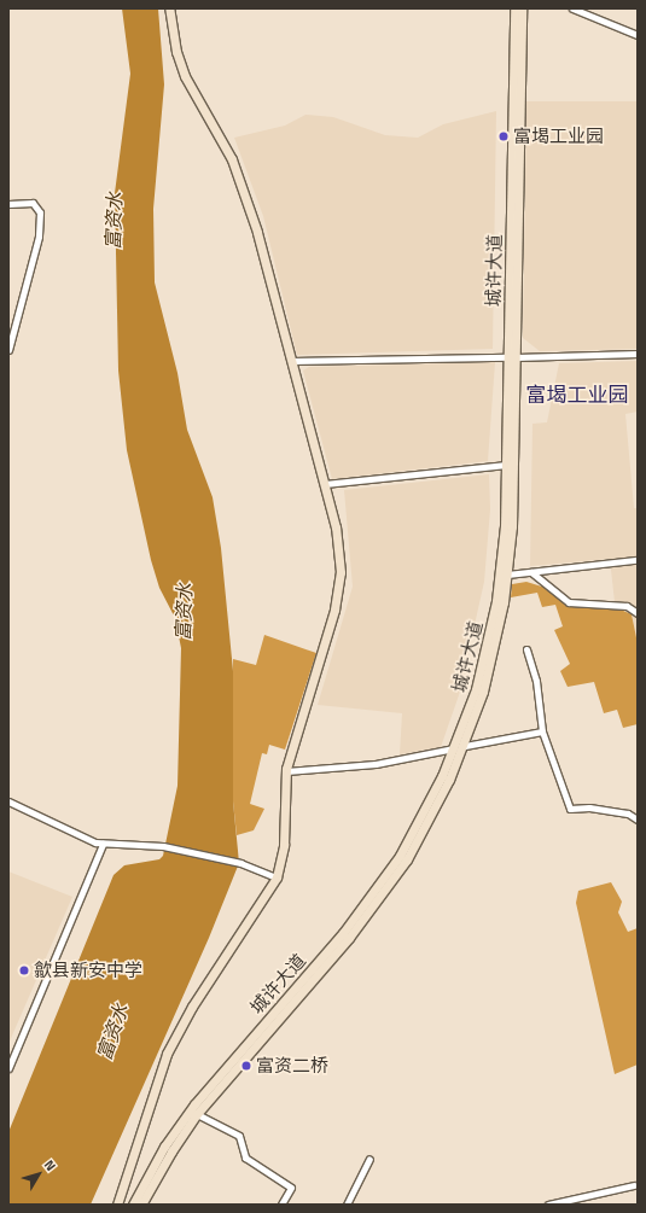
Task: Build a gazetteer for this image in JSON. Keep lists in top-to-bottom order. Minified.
{"streets":{"main road":["城许大道"]},"districts":["富堨工业园"],"water":["富资水"],"places":["富堨工业园","歙县新安中学","富资二桥"],"north":"top right"}
